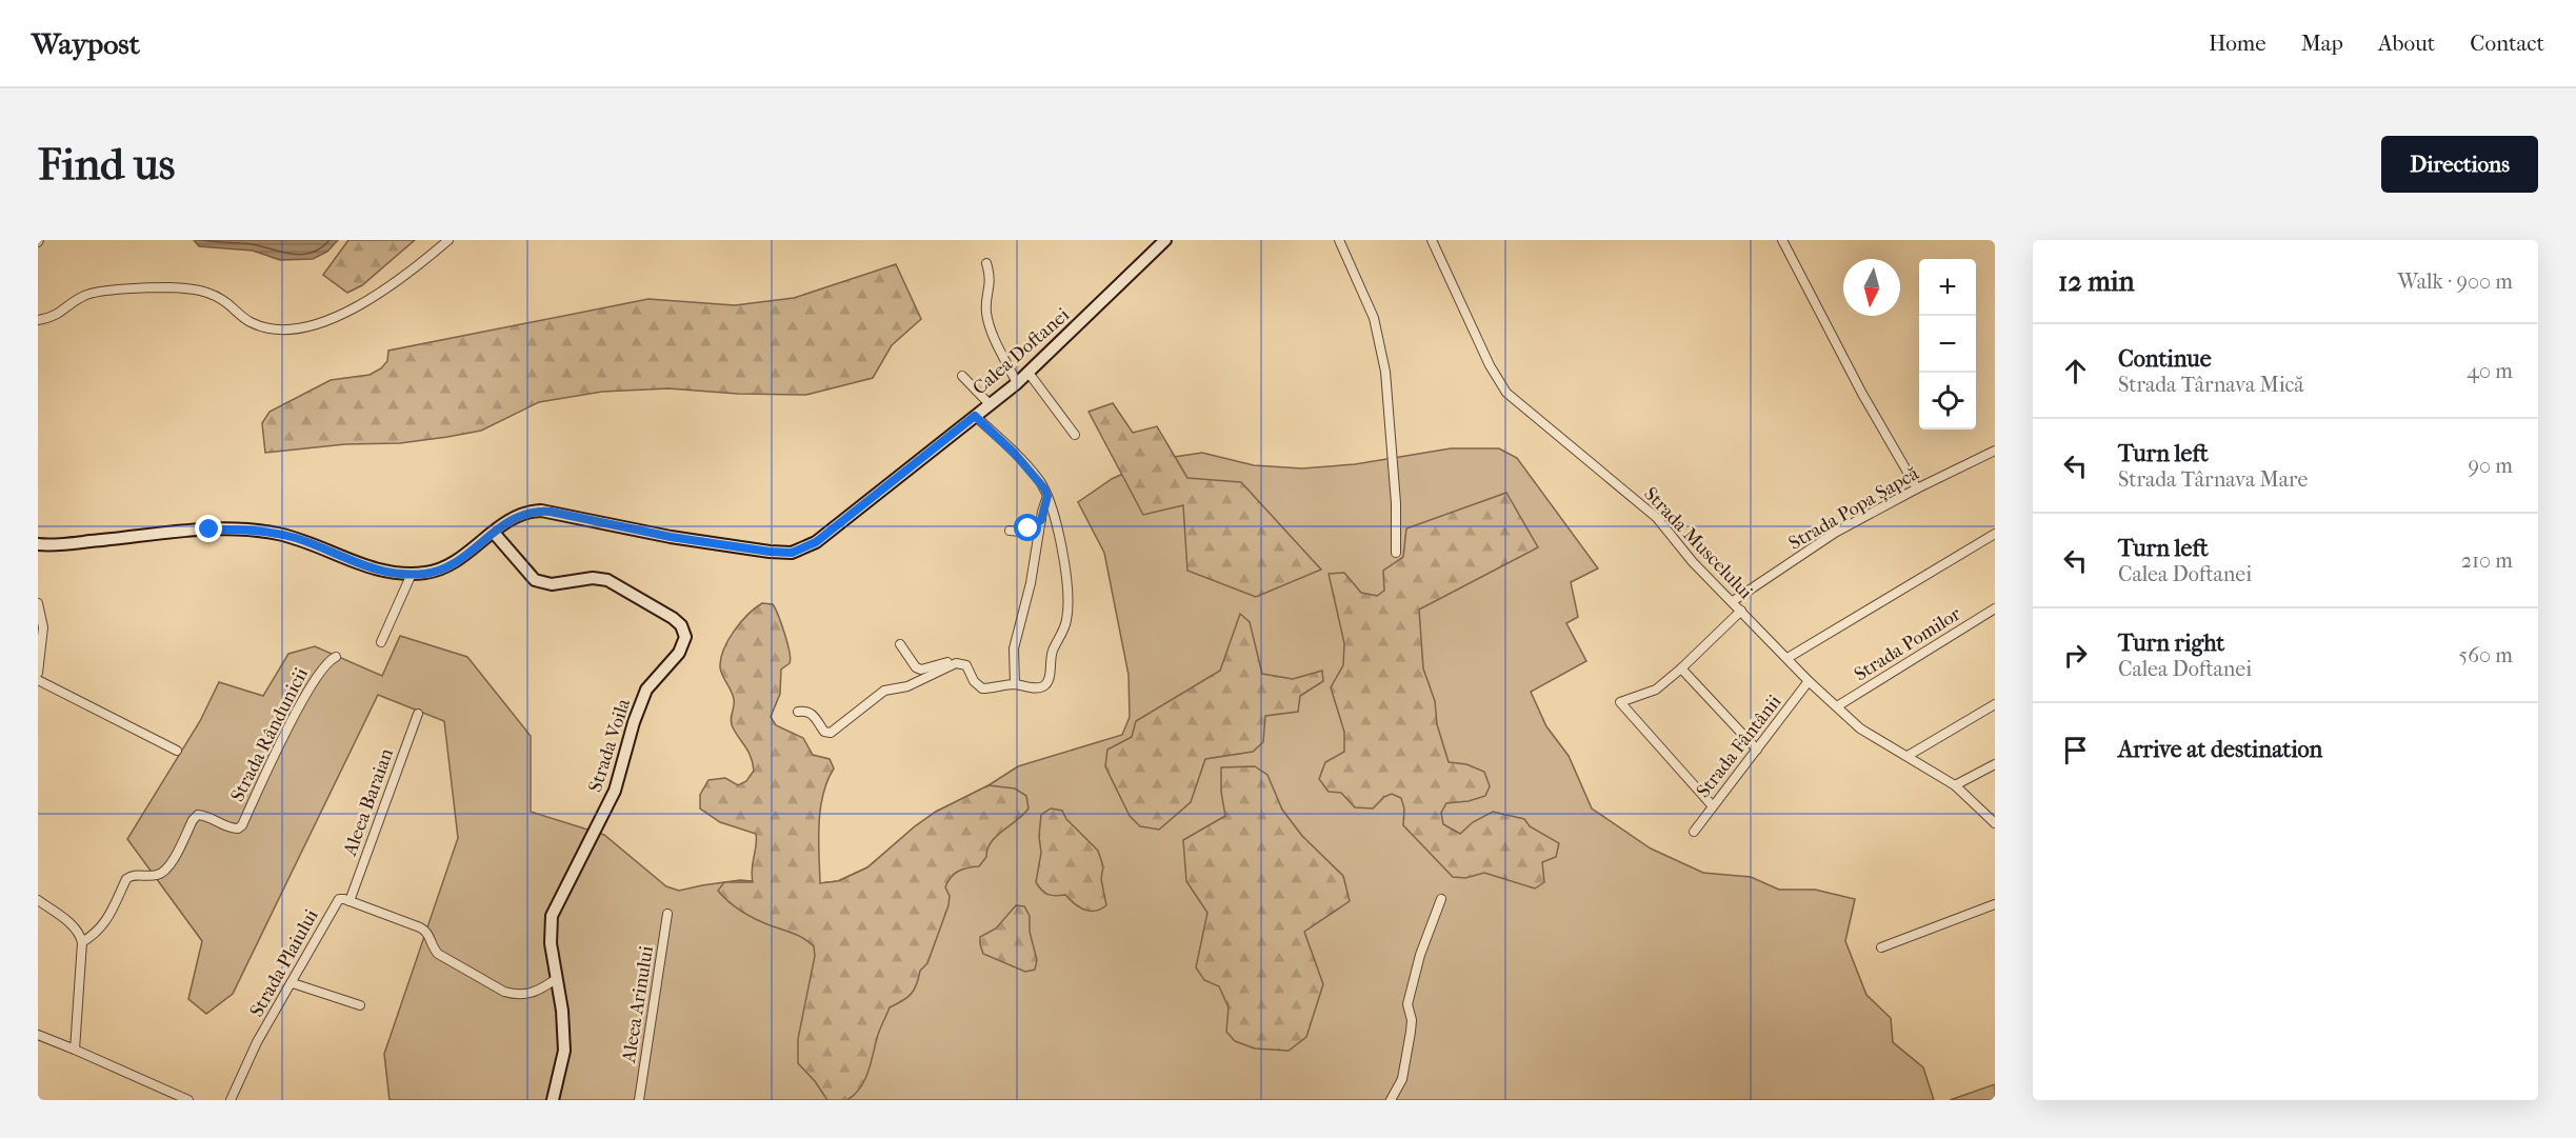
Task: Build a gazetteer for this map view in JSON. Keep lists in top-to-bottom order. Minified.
{"streets":{"main road":["Calea Doftanei","Strada Voila"],"street":["Strada Popa Șapcă","Strada Muscelului","Strada Pomilor","Strada Rândunicii","Strada Fântânii","Aleea Baraian","Strada Plaiului","Aleea Arinului"]},"crossings":[["Calea Doftanei","Strada Voila"],["Strada Popa Șapcă","Strada Muscelului"],["Strada Muscelului","Strada Pomilor"],["Strada Muscelului","Strada Fântânii"],["Aleea Baraian","Strada Plaiului"]],"north":"bottom","page":{"header":"Waypost","nav":["Home","Map","About","Contact"],"buttons":"Directions","title":"Find us","heading":["12 min","Walk · 900 m"],"map_buttons":["+","−"],"list":[["Continue","Strada Târnava Mică","40 m"],["Turn left","Strada Târnava Mare","90 m"],["Turn left","Calea Doftanei","210 m"],["Turn right","Calea Doftanei","560 m"],"Arrive at destination"]}}
